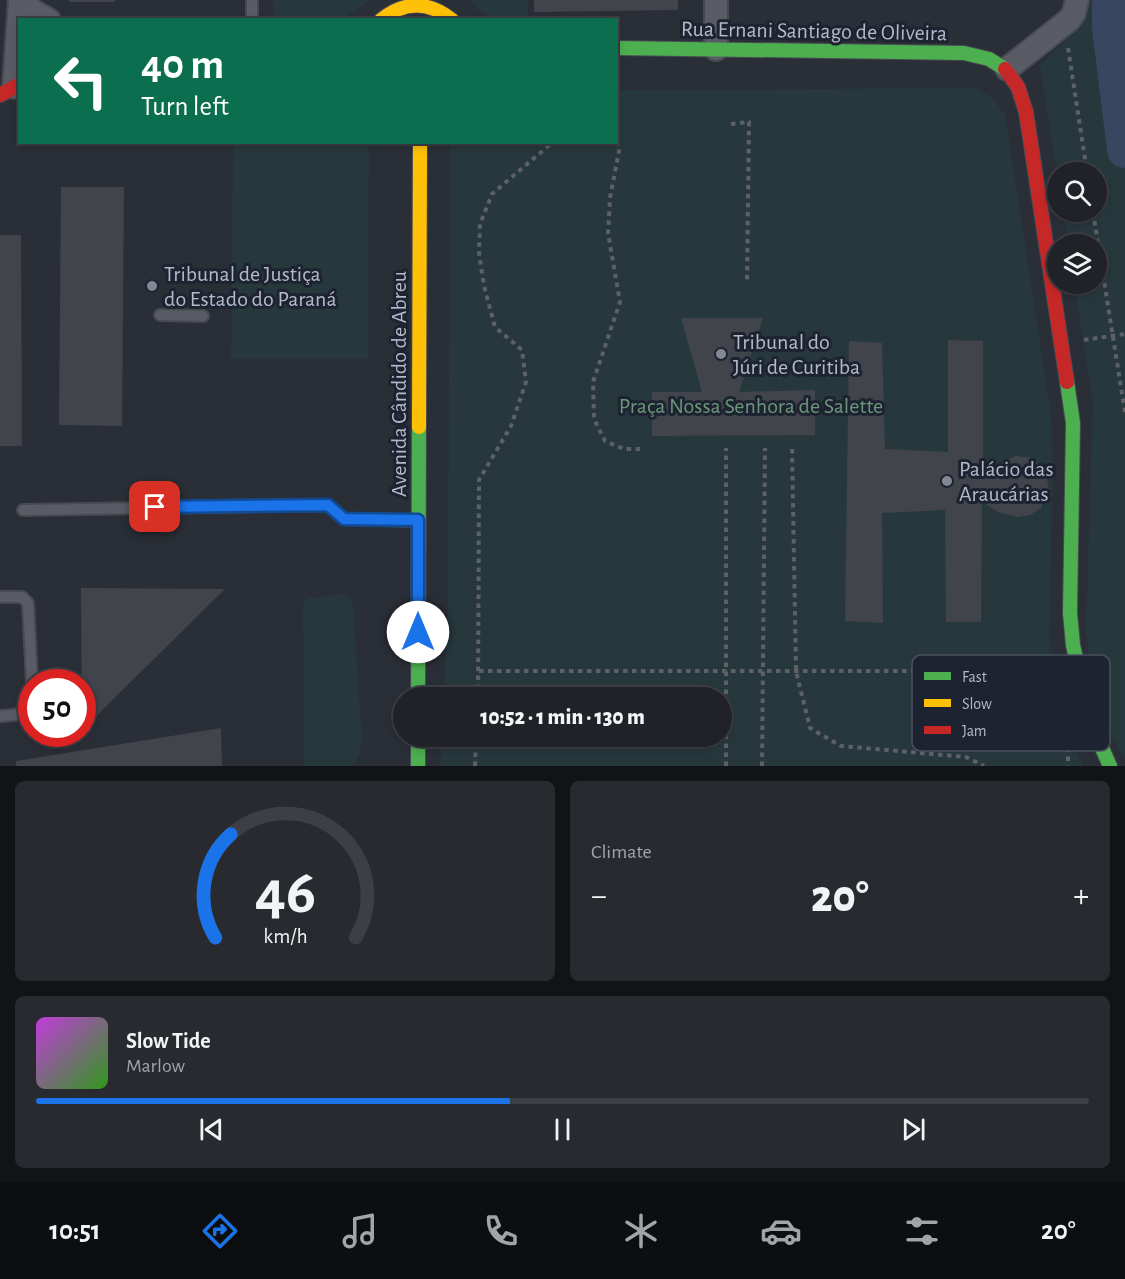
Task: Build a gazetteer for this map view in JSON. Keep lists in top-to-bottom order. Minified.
{"streets":{"street":["Rua Ernani Santiago de Oliveira","Avenida Cândido de Abreu"]},"parks":["Praça Nossa Senhora de Salette"],"places":["Tribunal de Justiça do Estado do Paraná","Tribunal do Júri de Curitiba","Palácio das Araucárias"],"legend":["Fast","Slow","Jam"],"page":{"turn":["40 m","Turn left"],"limit":"50","trip":"10:52 · 1 min · 130 m","tile":"Climate","heat":["−","20°","+"],"song":["Slow Tide","Marlow"],"tabs":["10:51","20°"],"gauge":["46","km/h"]}}
